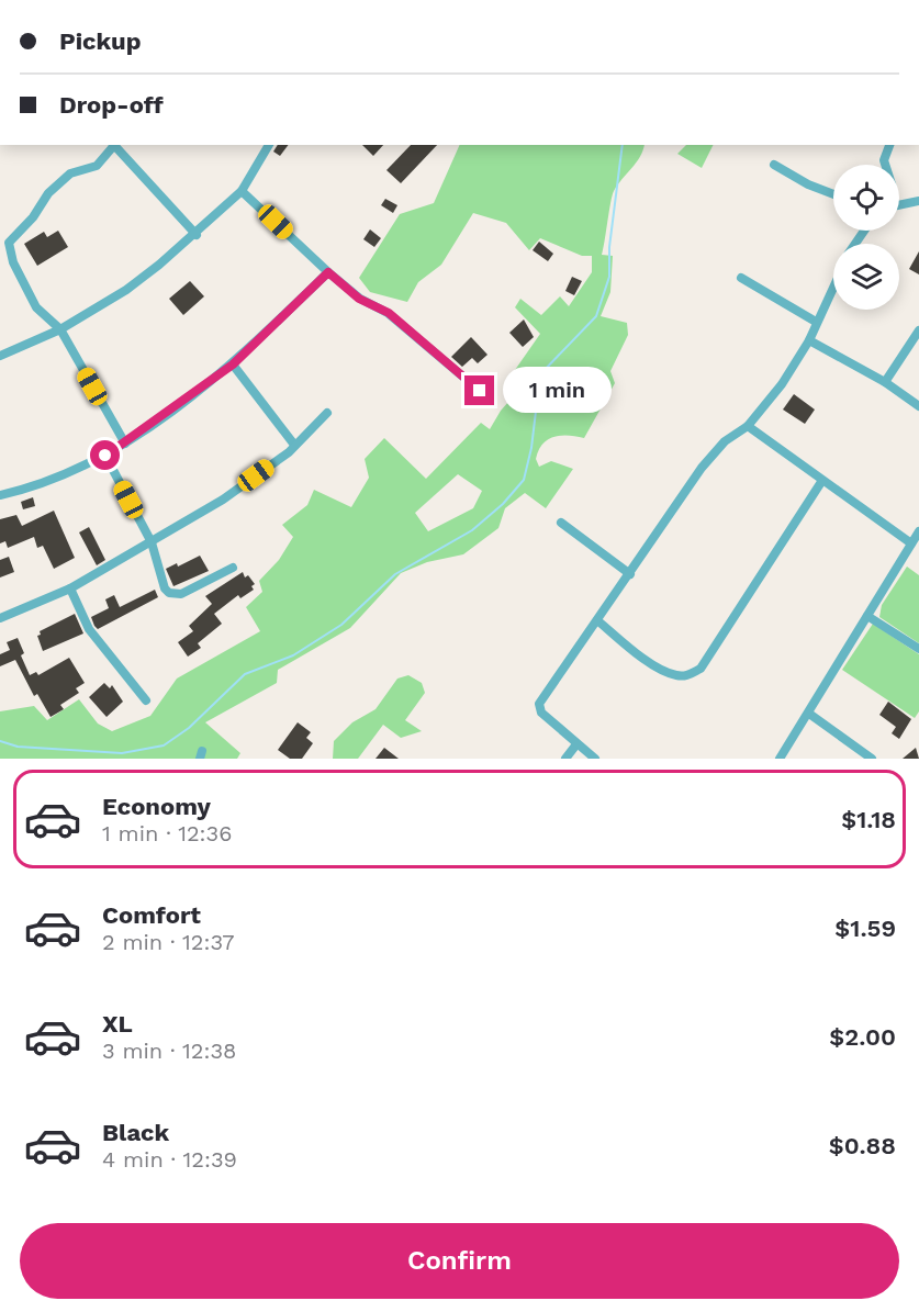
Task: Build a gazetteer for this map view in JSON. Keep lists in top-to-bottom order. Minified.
{"page":{"banner":["Pickup","Drop-off"],"bubble":"1 min","list":[{"name":"Economy","note":"1 min · 12:36","value":"$1.18"},{"name":"Comfort","note":"2 min · 12:37","value":"$1.59"},{"name":"XL","note":"3 min · 12:38","value":"$2.00"},{"name":"Black","note":"4 min · 12:39","value":"$0.88"}],"buttons":"Confirm"}}
